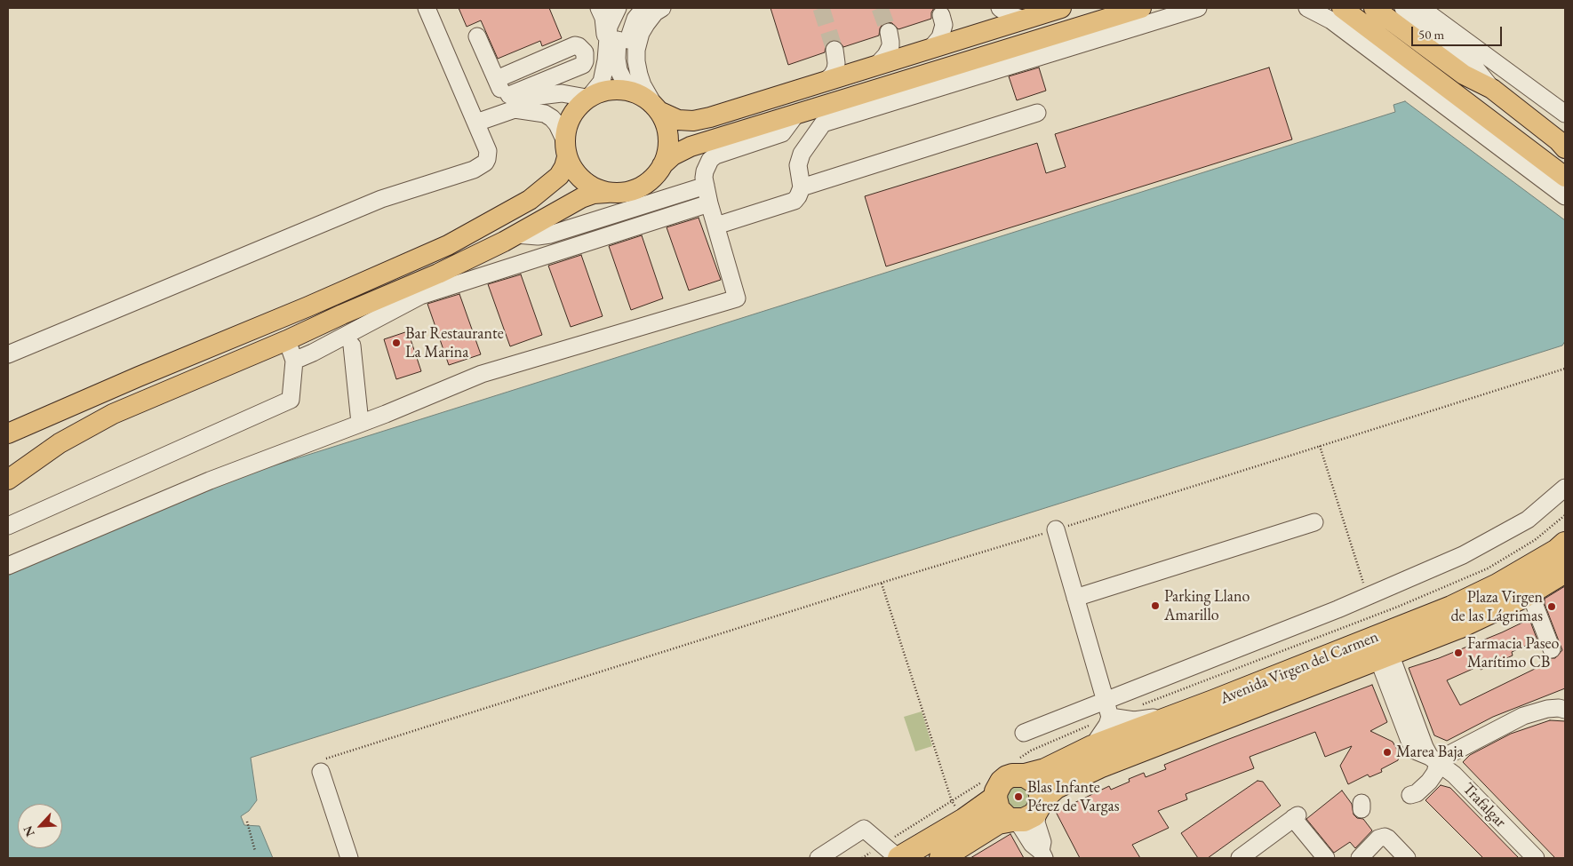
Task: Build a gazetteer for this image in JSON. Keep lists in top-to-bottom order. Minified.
{"streets":{"highway":["Avenida Virgen del Carmen"],"street":["Trafalgar"]},"crossings":[["Avenida Virgen del Carmen","Trafalgar"]],"places":["Bar Restaurante La Marina","Parking Llano Amarillo","Plaza Virgen de las Lágrimas","Farmacia Paseo Marítimo CB","Marea Baja","Blas Infante Pérez de Vargas"],"scale_bar":"50 m","north":"bottom left"}
